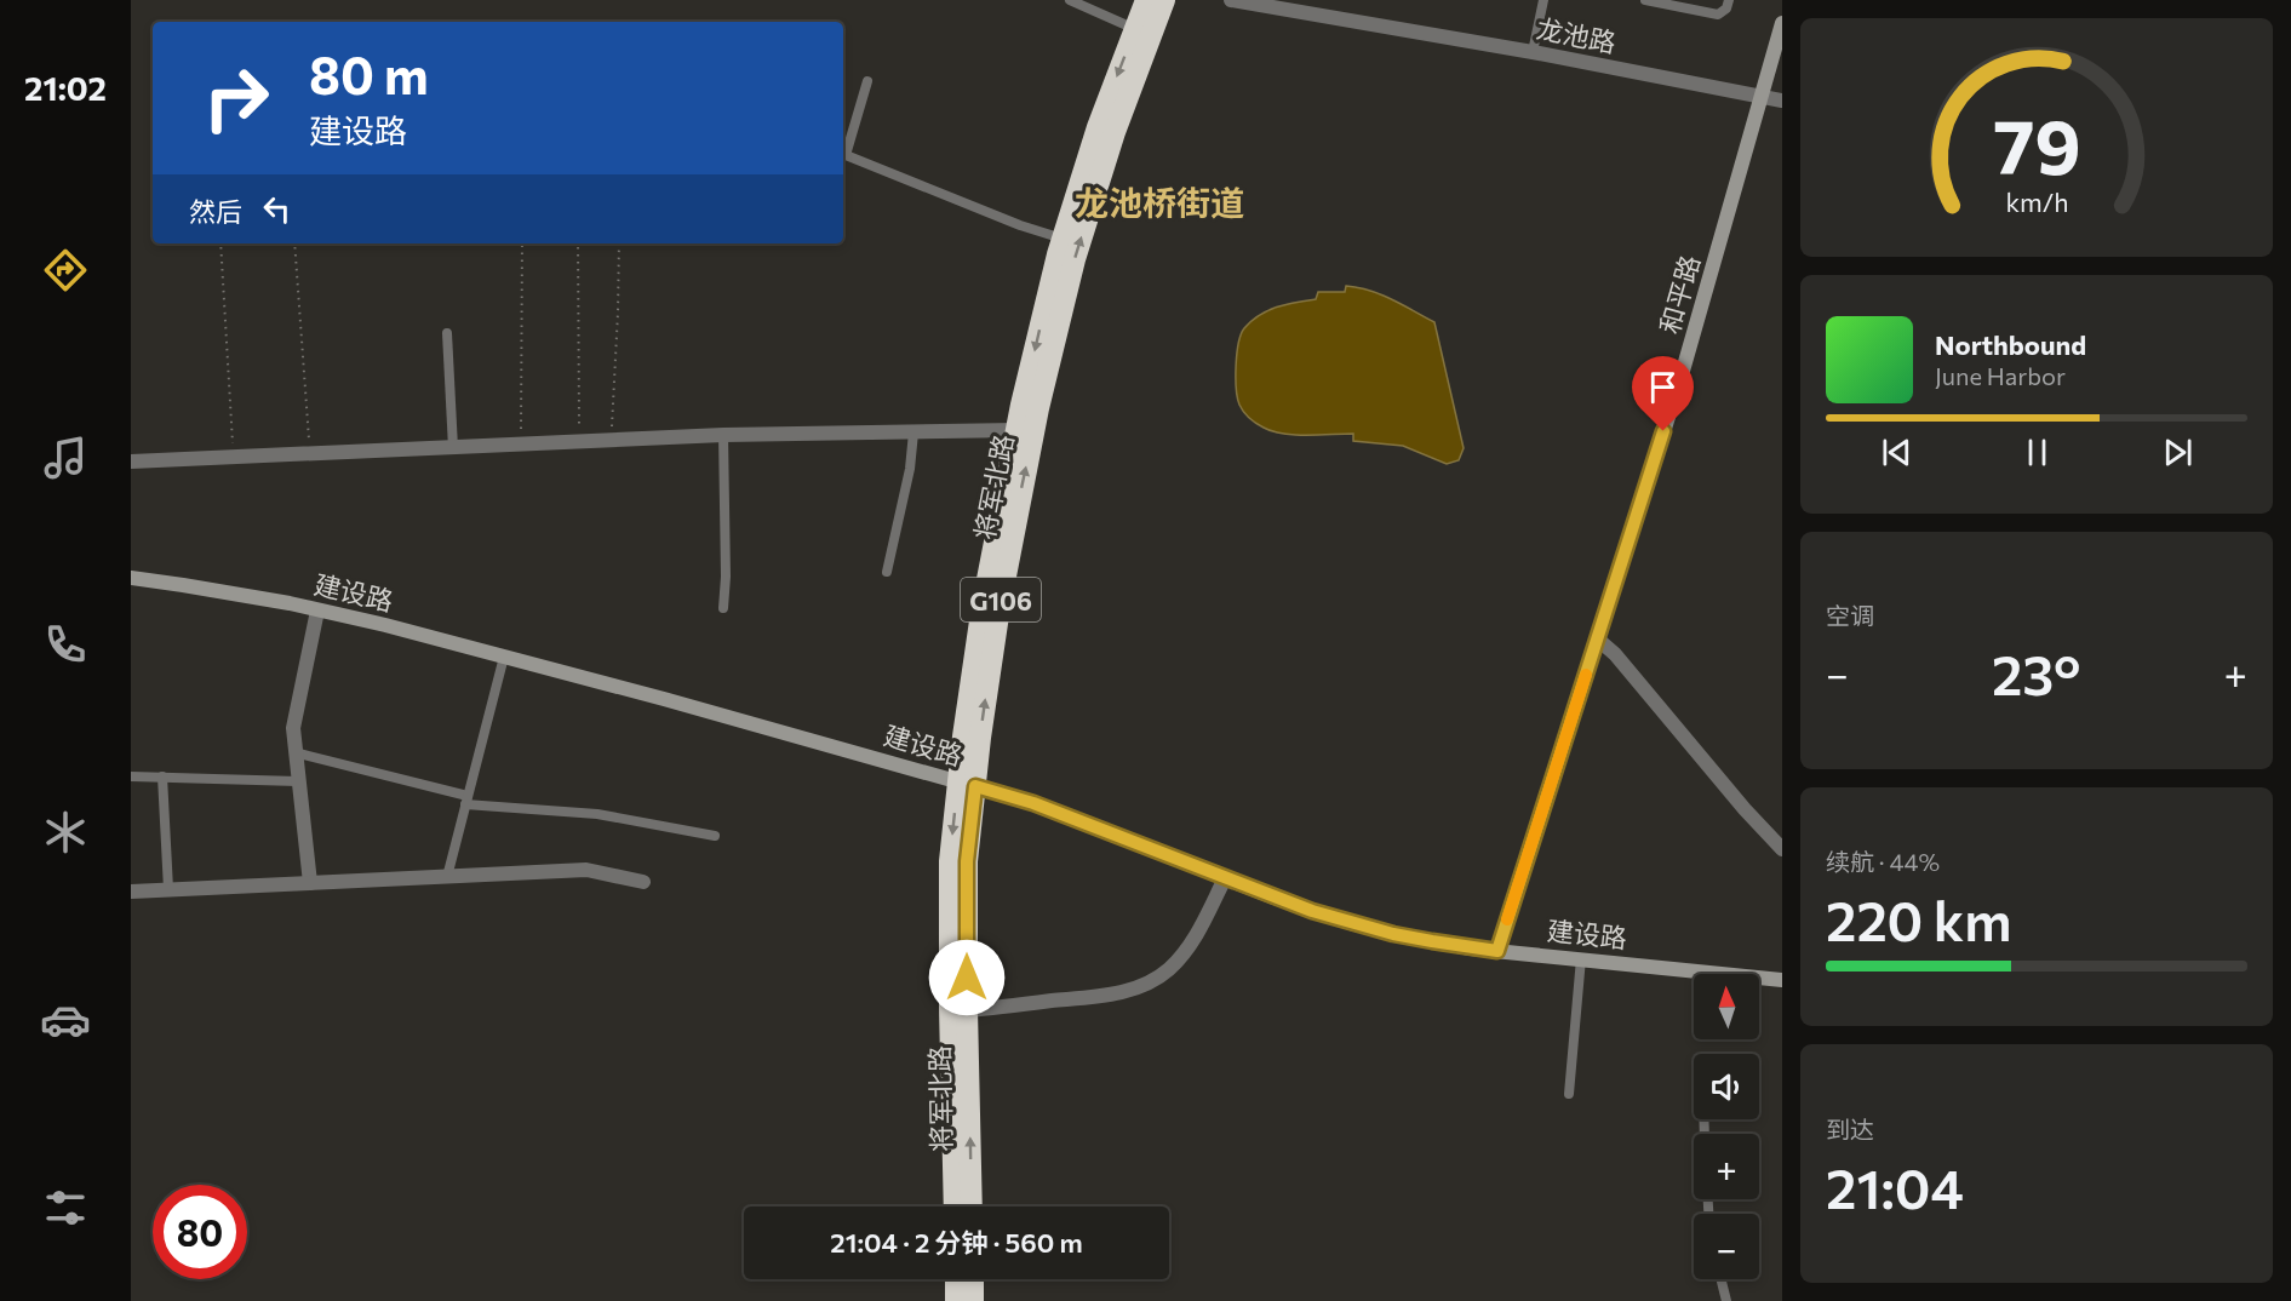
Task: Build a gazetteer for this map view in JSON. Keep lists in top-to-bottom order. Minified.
{"streets":{"highway":["将军北路","G106"],"street":["龙池路","和平路","建设路"]},"crossings":[["龙池路","和平路"],["和平路","建设路"],["将军北路","建设路"]],"districts":["龙池桥街道"],"north":"top","page":{"tabs":"21:02","turn":["80 m","建设路"],"then":"然后","song":["Northbound","June Harbor"],"tile":["空调",["续航 · 44%","220 km"],["到达","21:04"]],"heat":["−","23°","+"],"map_buttons":["+","−"],"limit":"80","trip":"21:04 · 2 分钟 · 560 m","gauge":["79","km/h"]}}
